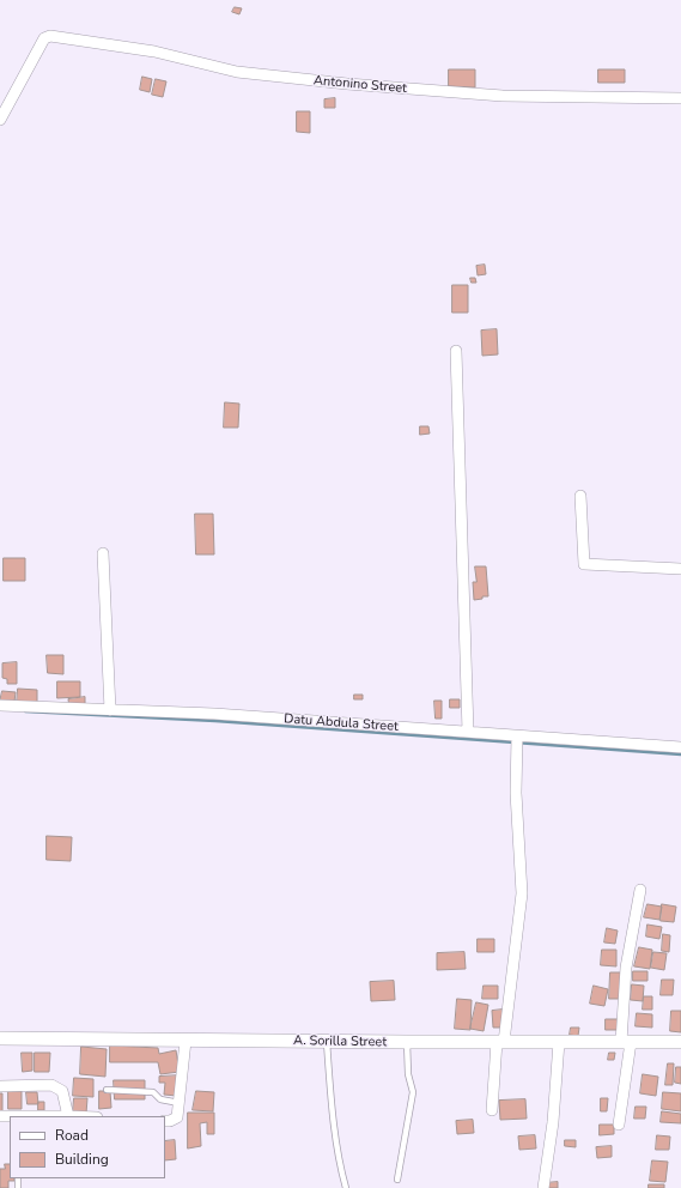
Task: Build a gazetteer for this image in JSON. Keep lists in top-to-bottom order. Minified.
{"streets":{"street":["Antonino Street","Datu Abdula Street","A. Sorilla Street"]},"legend":["Road","Building"]}
